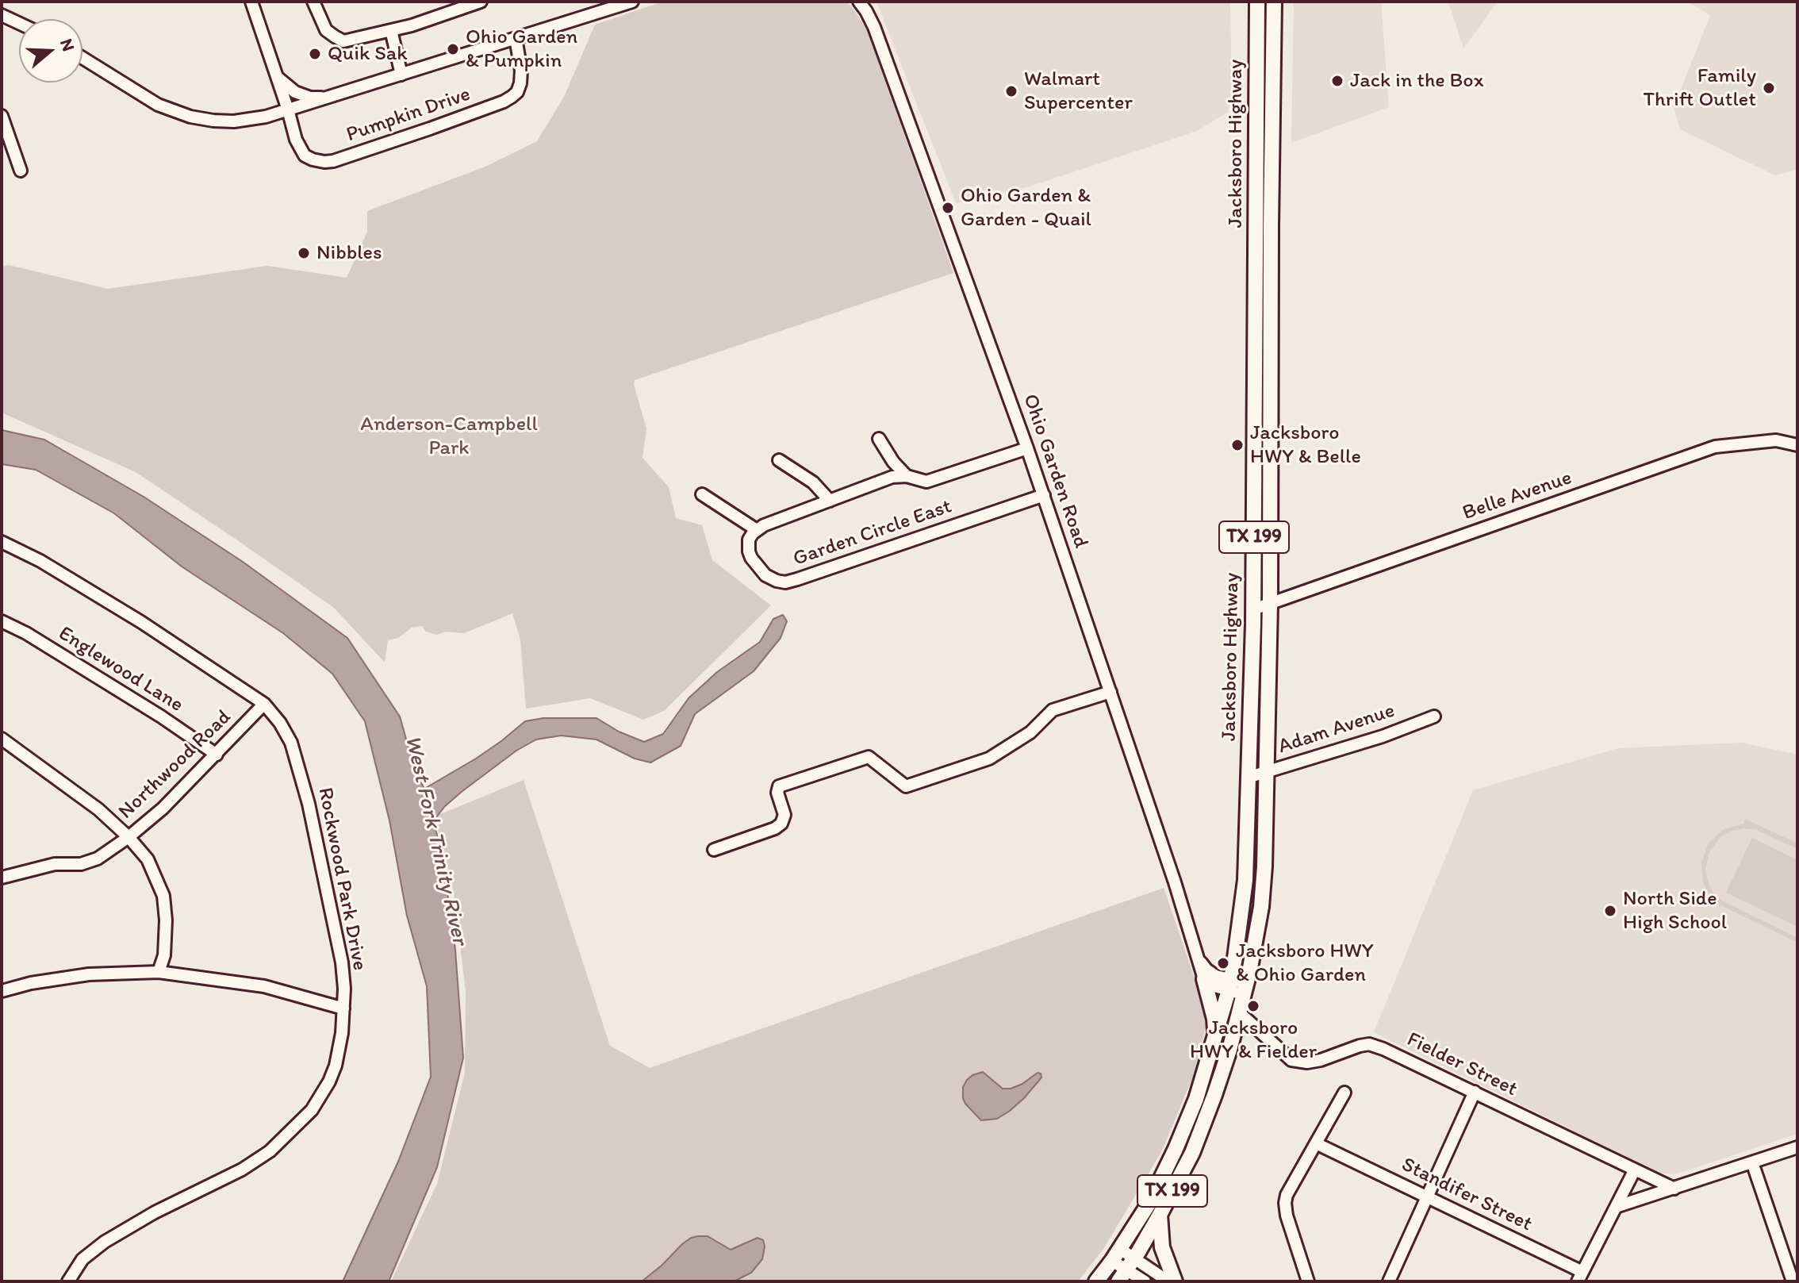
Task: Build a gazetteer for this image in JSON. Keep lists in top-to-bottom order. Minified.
{"streets":{"main road":["Jacksboro Highway","TX 199"],"street":["Pumpkin Drive","Ohio Garden Road","Belle Avenue","Garden Circle East","Englewood Lane","Adam Avenue","Northwood Road","Rockwood Park Drive","Fielder Street","Standifer Street"]},"crossings":[["Jacksboro Highway","Belle Avenue"],["Jacksboro Highway","Adam Avenue"],["Jacksboro Highway","Fielder Street"],["Ohio Garden Road","Garden Circle East"],["Englewood Lane","Northwood Road"],["Northwood Road","Rockwood Park Drive"]],"water":["West Fork Trinity River"],"parks":["Anderson-Campbell Park"],"places":["Ohio Garden & Pumpkin","Quik Sak","Jack in the Box","Family Thrift Outlet","Walmart Supercenter","Ohio Garden & Garden - Quail","Nibbles","Jacksboro HWY & Belle","North Side High School","Jacksboro HWY & Ohio Garden","Jacksboro HWY & Fielder"],"north":"right"}
